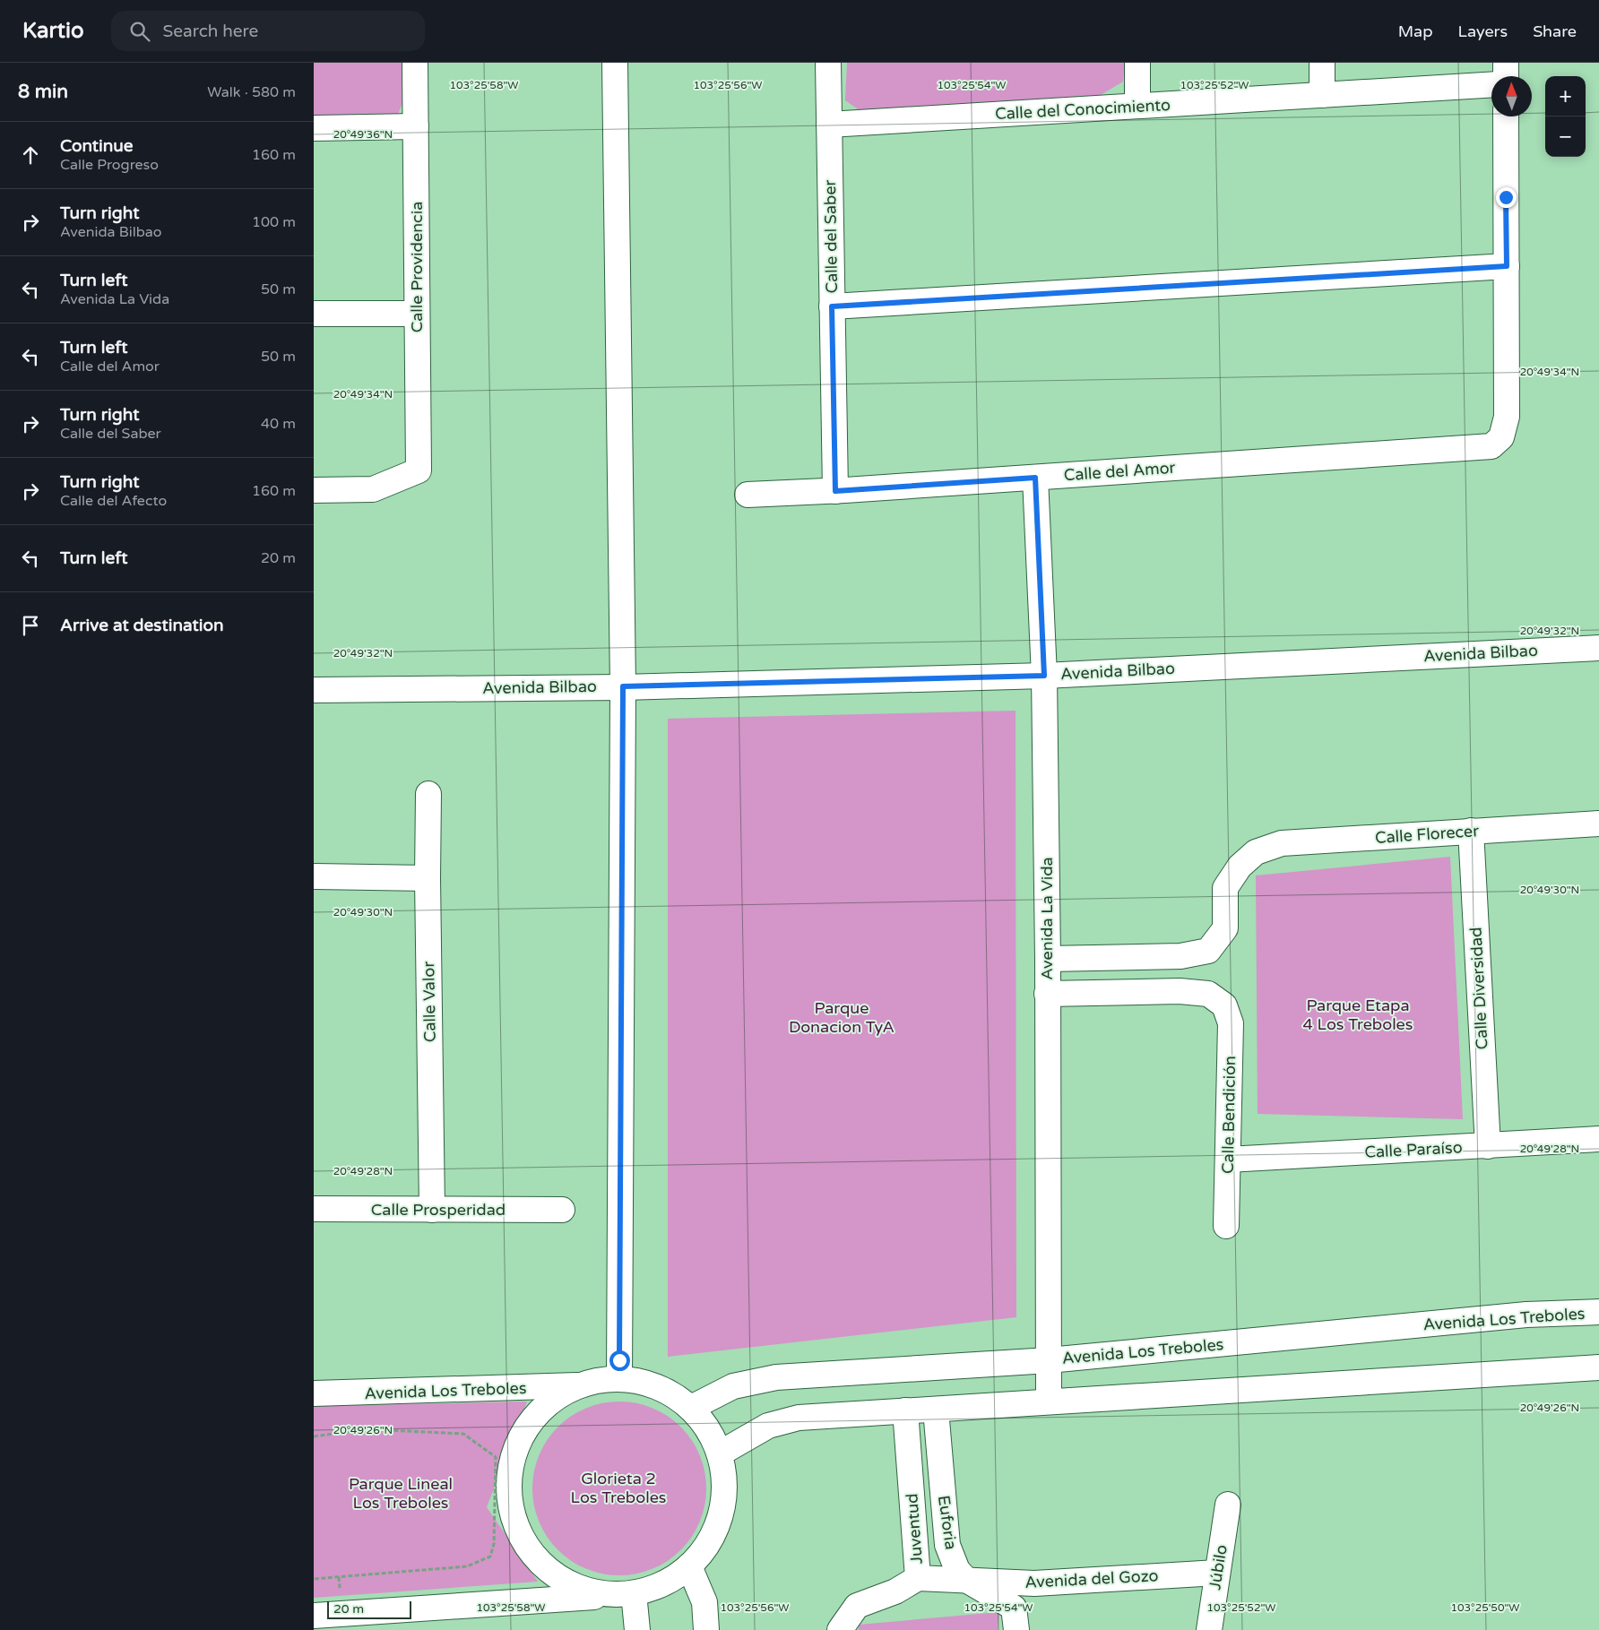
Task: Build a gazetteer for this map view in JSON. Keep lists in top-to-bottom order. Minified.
{"streets":{"street":["Calle del Conocimiento","Calle del Saber","Calle Providencia","Calle del Amor","Avenida Bilbao","Calle Florecer","Avenida La Vida","Calle Diversidad","Calle Valor","Calle Bendición","Calle Paraíso","Calle Prosperidad","Avenida Los Treboles","Euforia","Juventud","Júbilo","Avenida del Gozo"]},"crossings":[["Calle del Conocimiento","Calle del Saber"],["Calle del Saber","Calle del Amor"],["Calle del Amor","Avenida La Vida"],["Avenida Bilbao","Avenida La Vida"],["Calle Florecer","Avenida La Vida"],["Calle Florecer","Calle Diversidad"],["Avenida La Vida","Calle Bendición"],["Avenida La Vida","Avenida Los Treboles"],["Calle Diversidad","Calle Paraíso"],["Calle Valor","Calle Prosperidad"],["Calle Bendición","Calle Paraíso"],["Euforia","Avenida del Gozo"],["Juventud","Avenida del Gozo"],["Júbilo","Avenida del Gozo"]],"parks":["Parque Etapa 4 Los Treboles","Parque Donacion TyA","Glorieta 2 Los Treboles","Parque Lineal Los Treboles"],"scale_bar":"20 m","north":"top","page":{"header":"Kartio","search":"Search here","nav":["Map","Layers","Share"],"heading":["8 min","Walk · 580 m"],"map_buttons":["+","−"],"list":[["Continue","Calle Progreso","160 m"],["Turn right","Avenida Bilbao","100 m"],["Turn left","Avenida La Vida","50 m"],["Turn left","Calle del Amor","50 m"],["Turn right","Calle del Saber","40 m"],["Turn right","Calle del Afecto","160 m"],["Turn left","20 m"],"Arrive at destination"],"scale":"20 m"},"coordinates":["103°25'58\"W","103°25'56\"W","103°25'54\"W","103°25'52\"W","20°49'36\"N","20°49'34\"N","20°49'32\"N","20°49'30\"N","20°49'28\"N","20°49'26\"N","103°25'50\"W"]}
